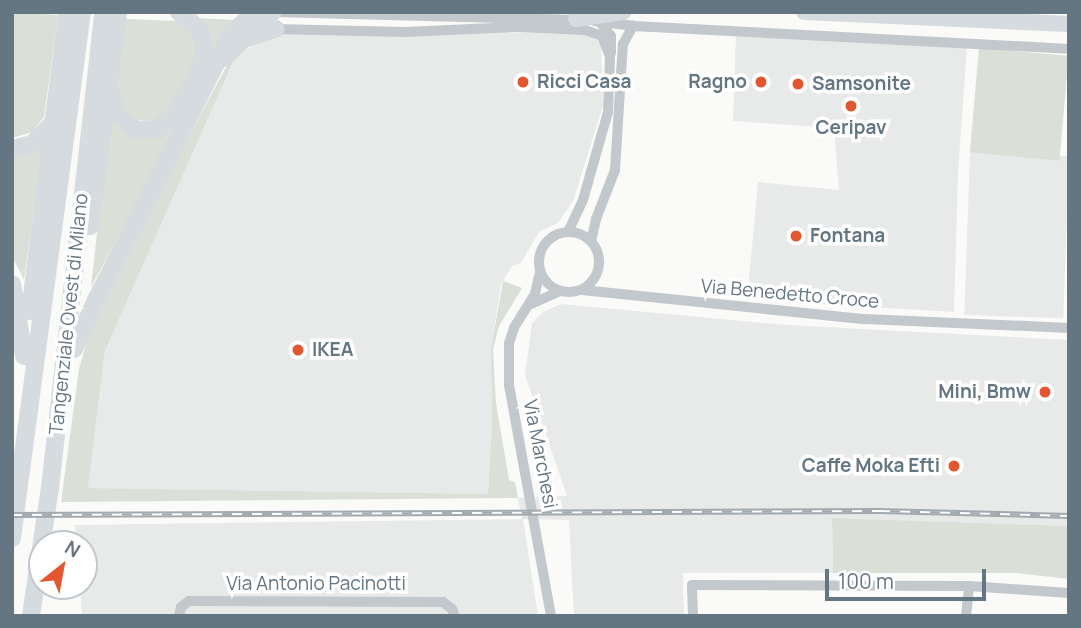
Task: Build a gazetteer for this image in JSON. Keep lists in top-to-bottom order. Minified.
{"streets":{"highway":["Tangenziale Ovest di Milano"],"street":["Via Benedetto Croce","Via Marchesi","Via Antonio Pacinotti"]},"crossings":[["Via Benedetto Croce","Via Marchesi"]],"places":["Ricci Casa","Ragno","Samsonite","Ceripav","Fontana","IKEA","Mini, Bmw","Caffe Moka Efti"],"scale_bar":"100 m","north":"top right"}
